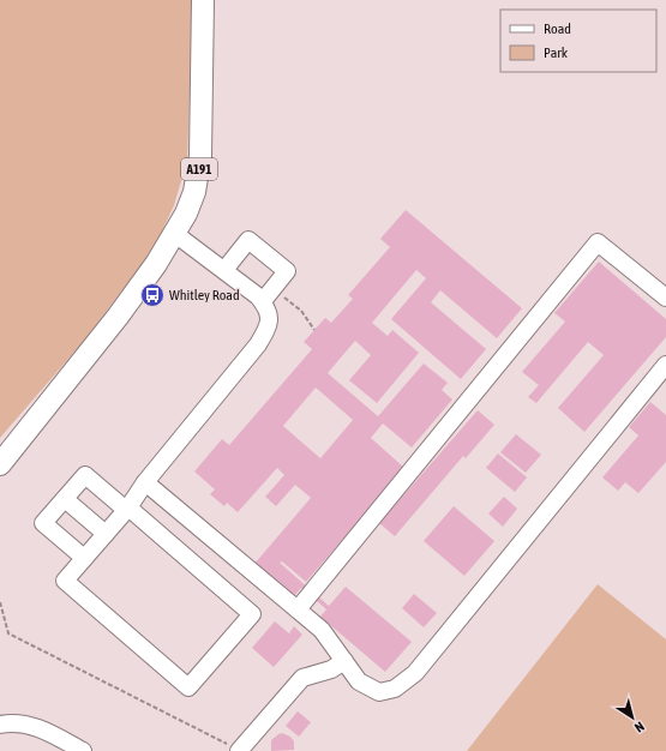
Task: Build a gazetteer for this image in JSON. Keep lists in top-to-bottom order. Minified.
{"streets":{"main road":["A191"]},"places":{"bus stop":["Whitley Road"]},"legend":["Road","Park"],"north":"bottom right"}
